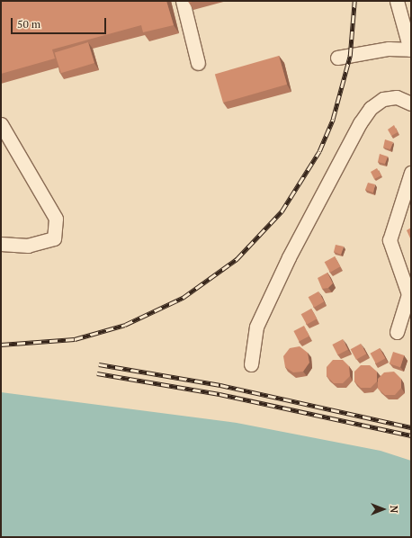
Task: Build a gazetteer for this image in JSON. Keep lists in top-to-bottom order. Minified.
{"scale_bar":"50 m","north":"right"}
